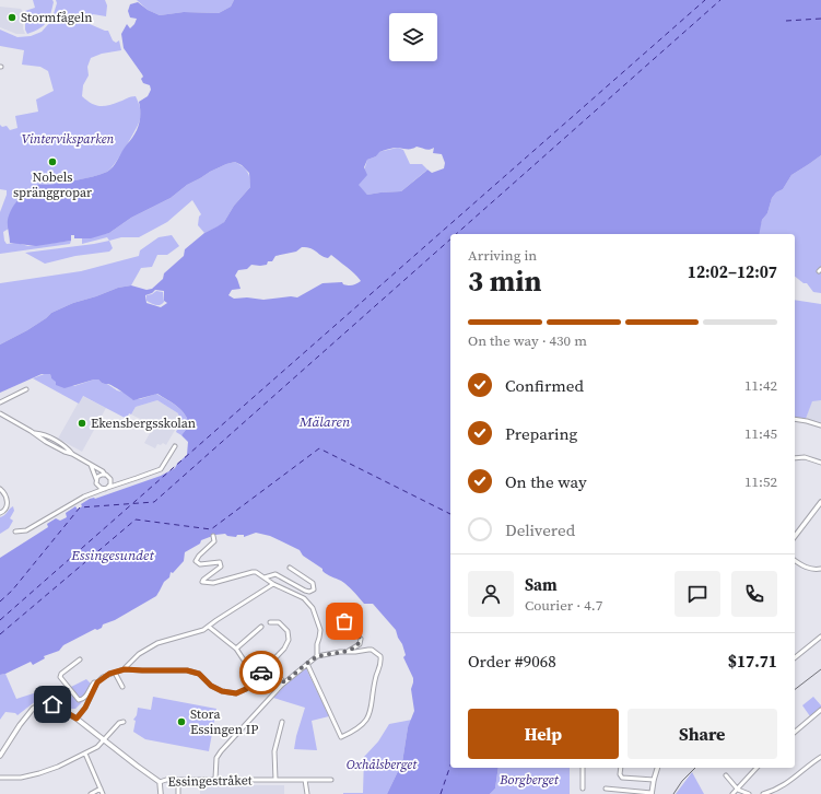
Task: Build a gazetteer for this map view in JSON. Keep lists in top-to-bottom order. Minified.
{"streets":{"street":["Essingestråket"]},"water":["Mälaren","Essingesundet"],"parks":["Vinterviksparken","Oxhålsberget","Borgberget"],"places":["Stormfågeln","Nobels spränggropar","Ekensbergsskolan","Stora Essingen IP"],"page":{"heading":["3 min","Arriving in","12:02–12:07"],"panel":["Sam","Courier · 4.7","Order #9068","$17.71"],"bar":"On the way · 430 m","list":[["Confirmed","11:42"],["Preparing","11:45"],["On the way","11:52"],"Delivered"],"buttons":["Help","Share"]}}
